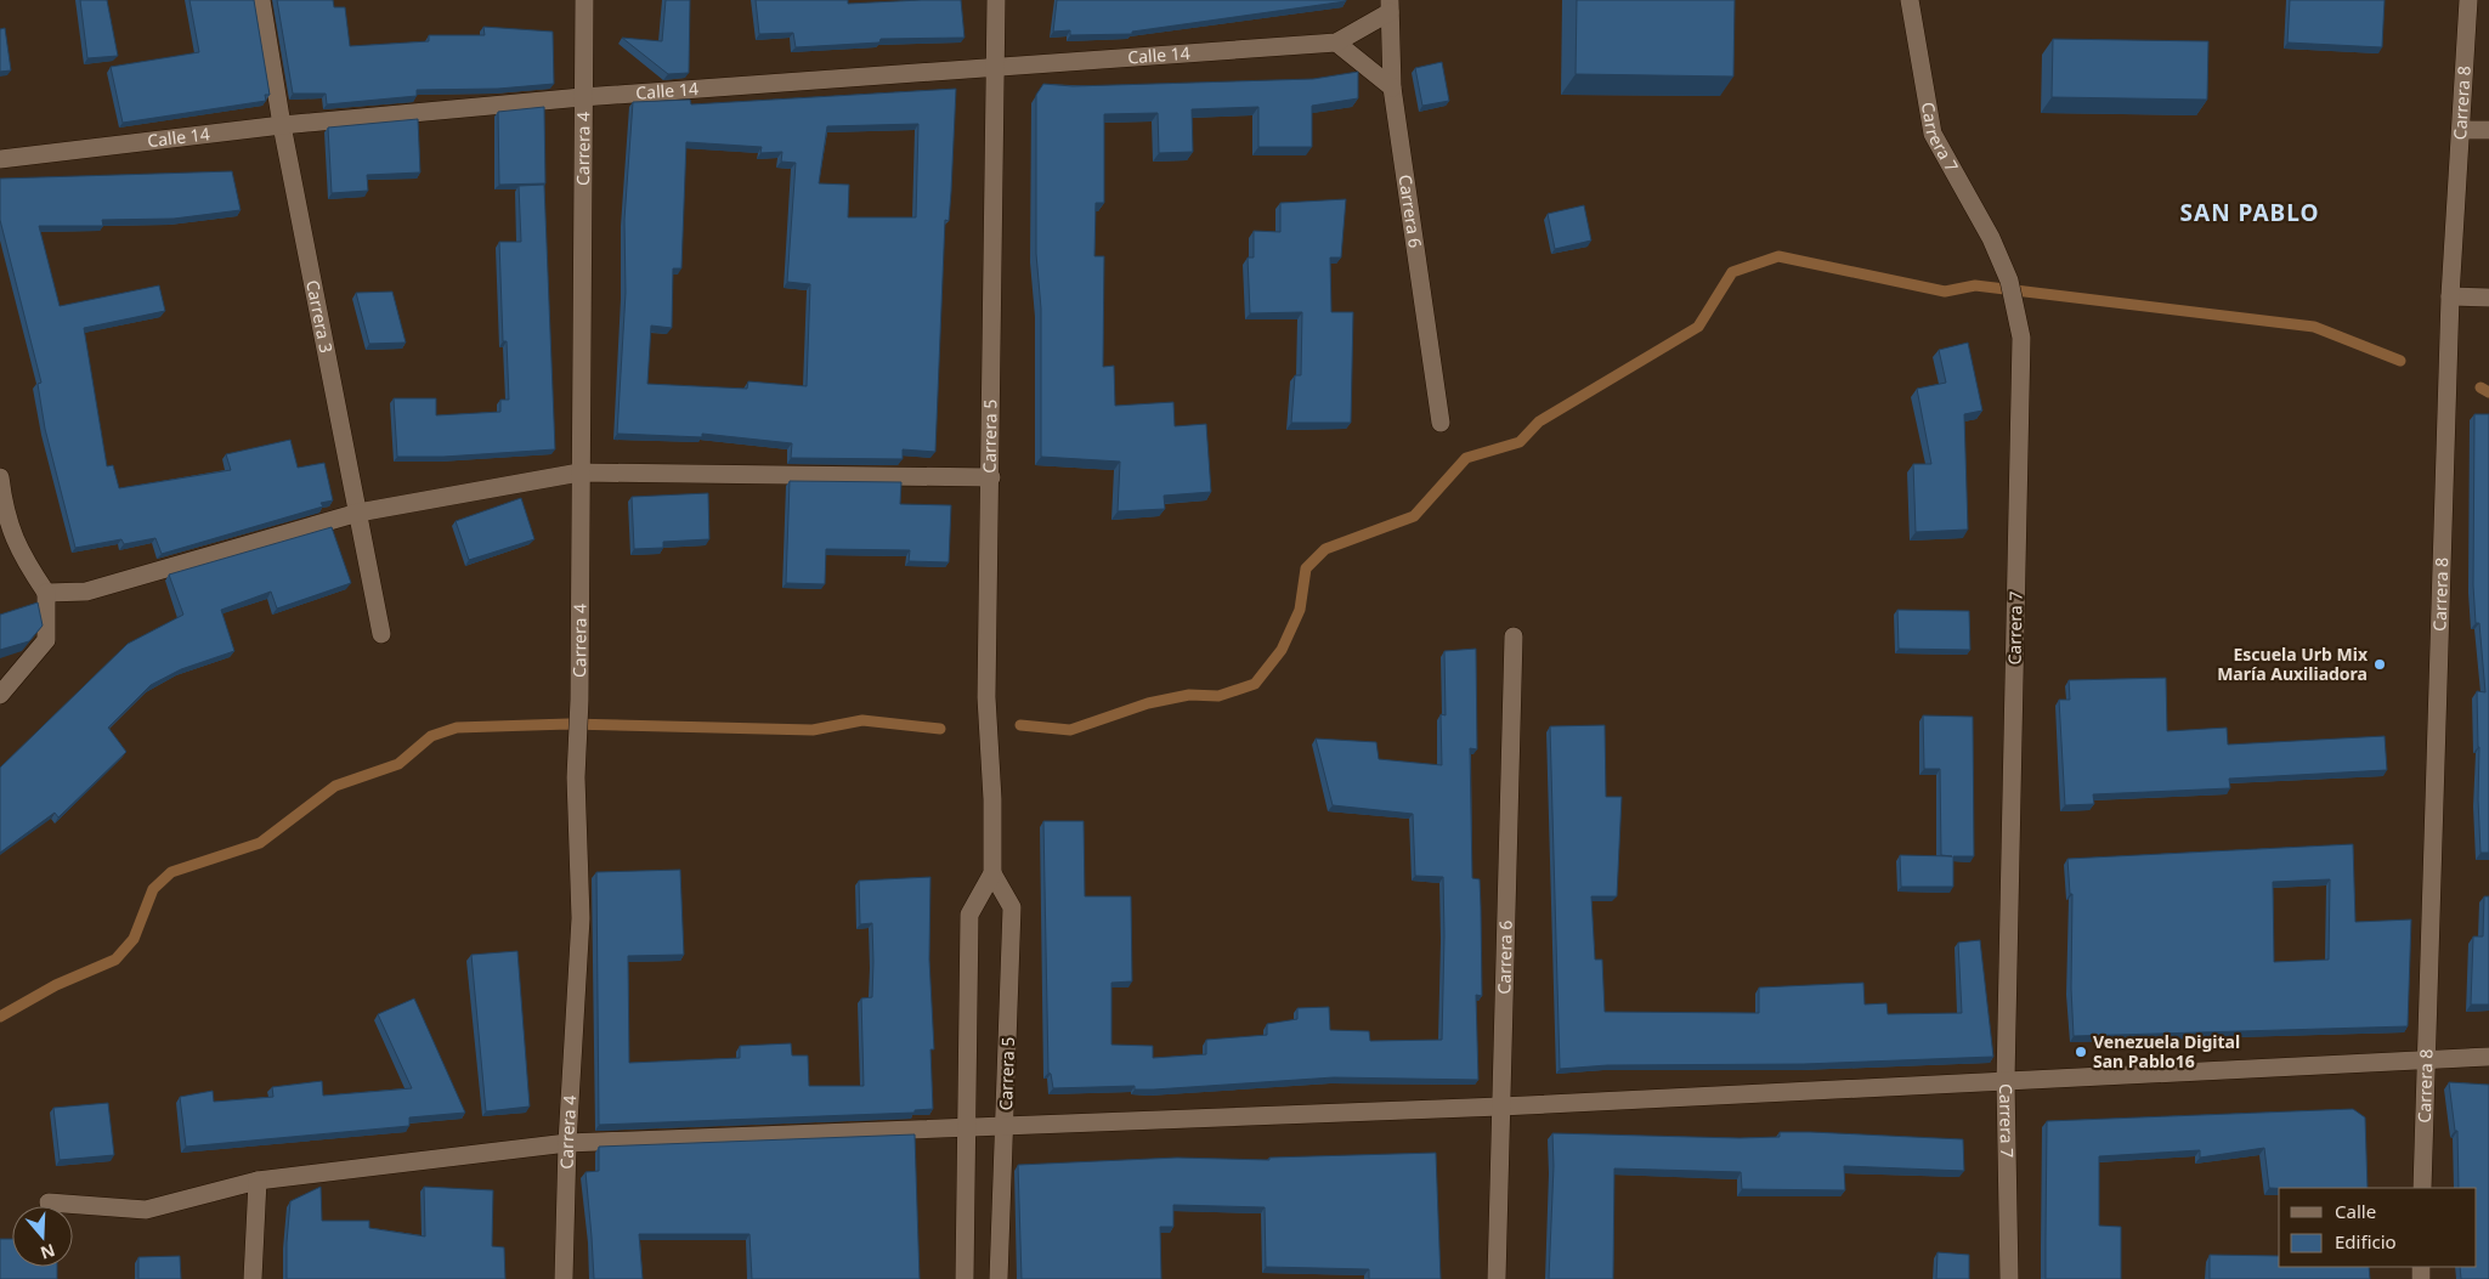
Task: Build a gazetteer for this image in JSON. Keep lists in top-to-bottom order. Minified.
{"streets":{"street":["Calle 14","Carrera 8","Carrera 7","Carrera 4","Carrera 6","Carrera 3","Carrera 5"]},"crossings":[["Calle 14","Carrera 4"],["Calle 14","Carrera 6"],["Calle 14","Carrera 3"],["Calle 14","Carrera 5"]],"districts":["SAN PABLO"],"places":["Escuela Urb Mix María Auxiliadora","Venezuela Digital San Pablo16"],"legend":["Calle","Edificio"],"north":"bottom"}
